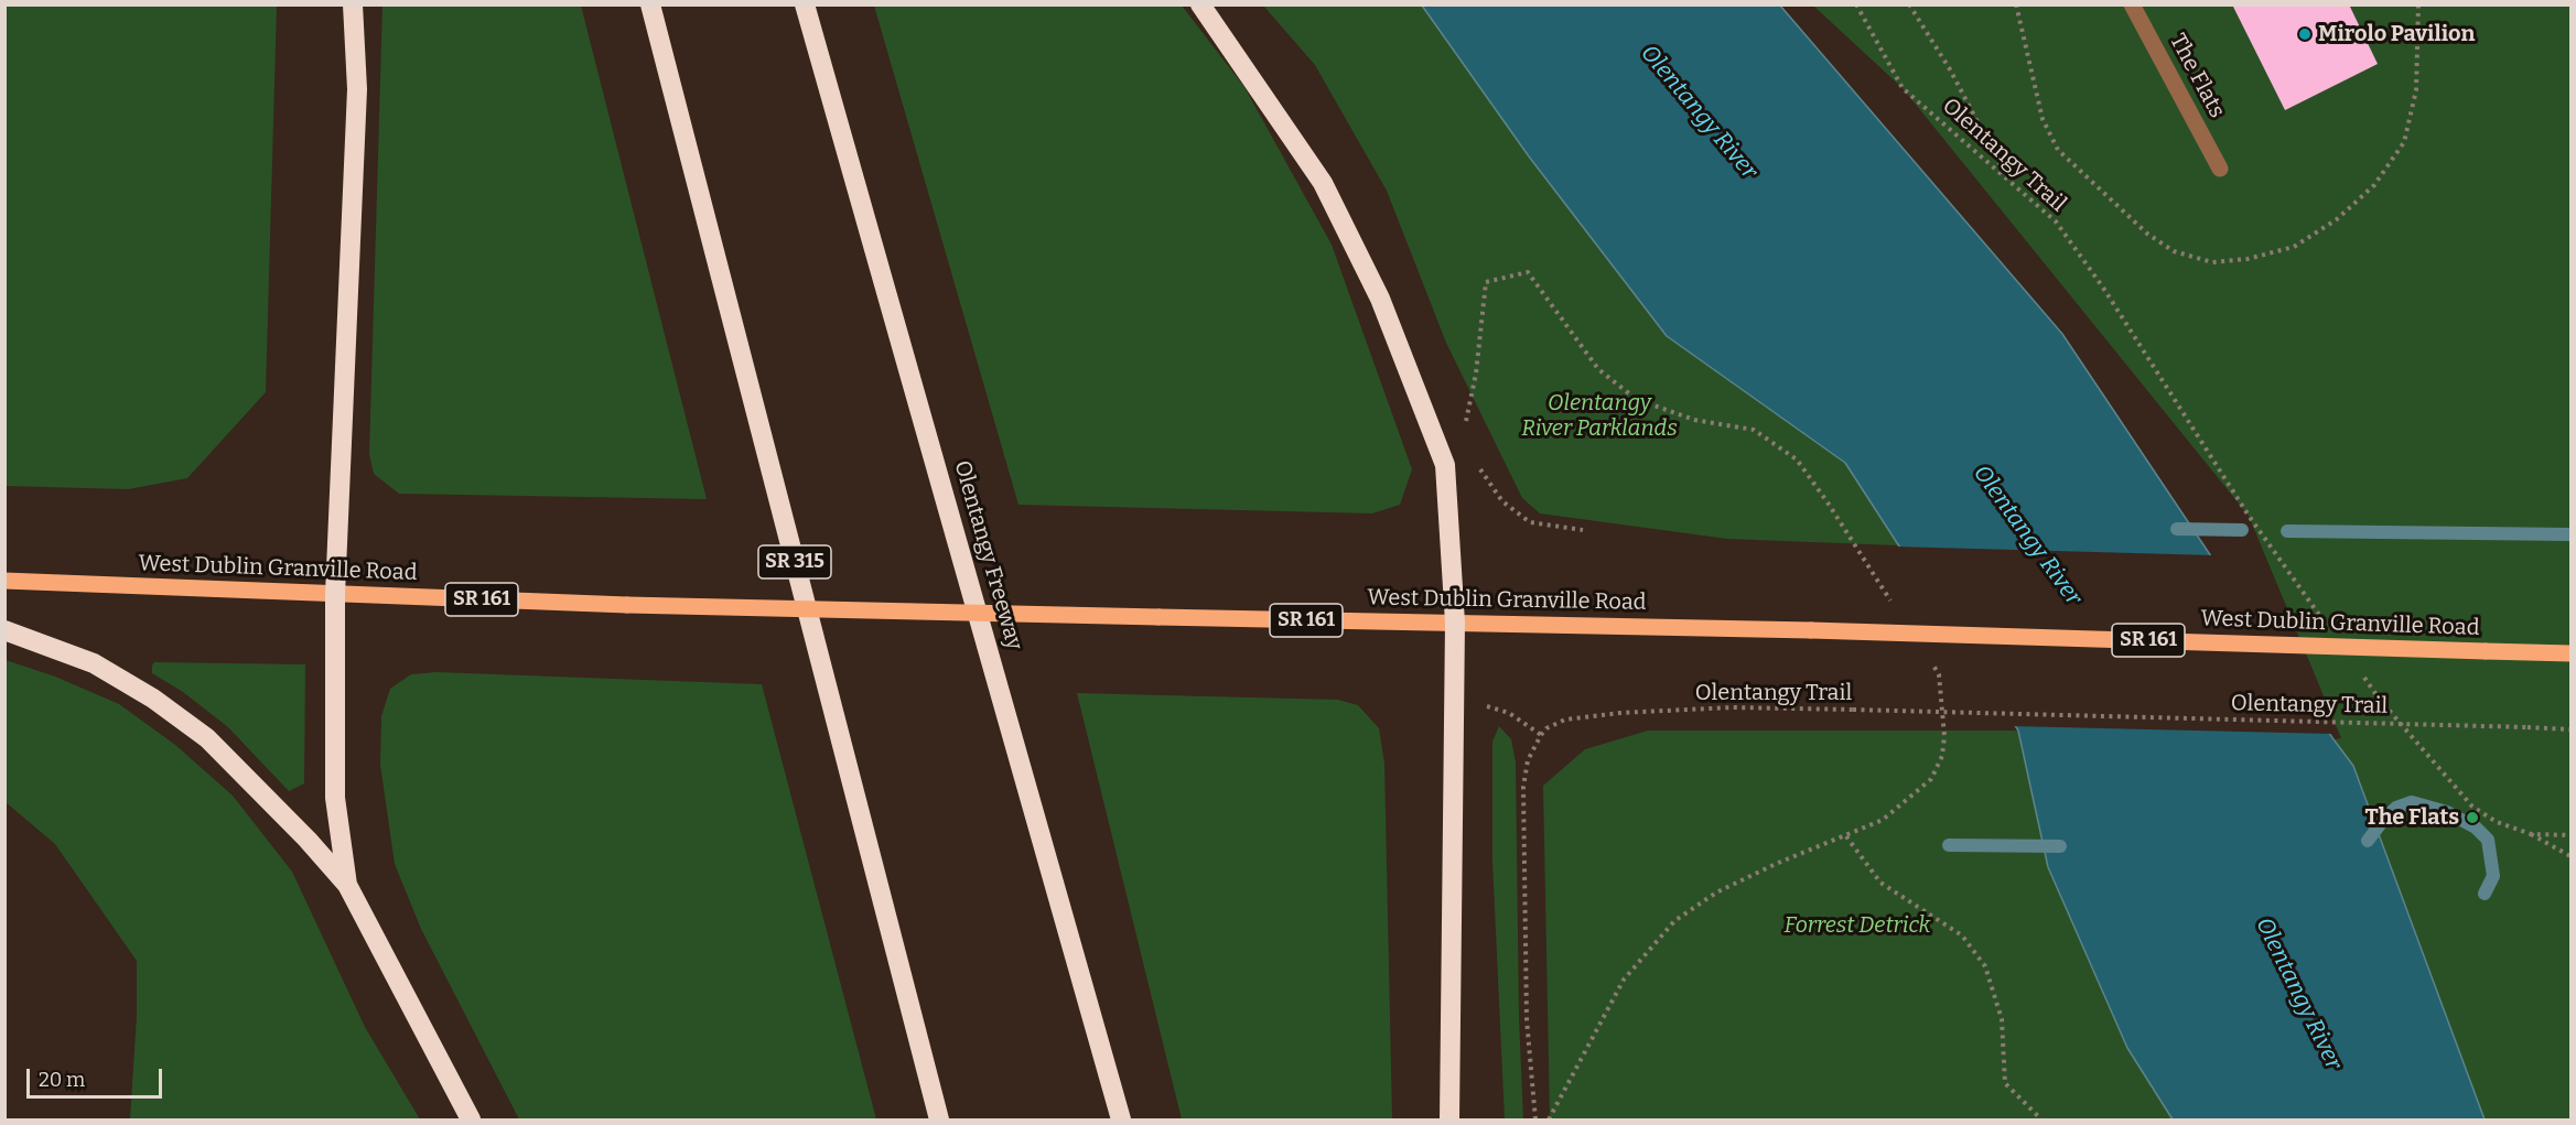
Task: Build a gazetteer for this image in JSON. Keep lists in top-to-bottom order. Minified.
{"streets":{"highway":["Olentangy Freeway","SR 315"],"main road":["West Dublin Granville Road","SR 161"],"lane":["The Flats"],"path":["Olentangy Trail"]},"water":["Olentangy River"],"parks":["Olentangy River Parklands","Forrest Detrick"],"places":["Mirolo Pavilion","The Flats"],"scale_bar":"20 m"}
